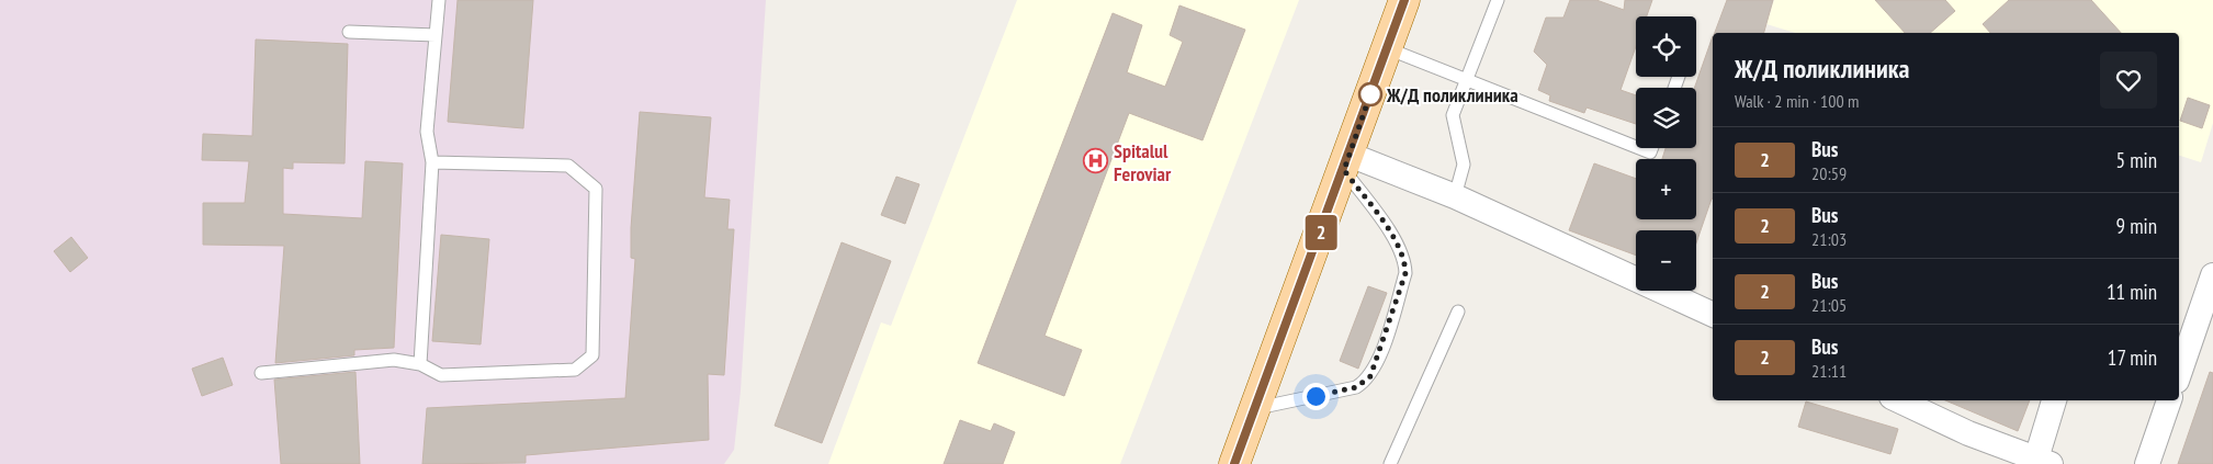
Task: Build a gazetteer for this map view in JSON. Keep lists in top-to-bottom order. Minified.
{"places":{"other":["Ж/Д поликлиника"],"hospital":["Spitalul Feroviar"]},"lines":["bus line 2"],"page":{"on_map":"2","map_buttons":["+","−"],"heading":["Ж/Д поликлиника","Walk · 2 min · 100 m"],"list":[{"mark":"2","name":"Bus","note":"20:59","value":"5 min"},{"mark":"2","name":"Bus","note":"21:03","value":"9 min"},{"mark":"2","name":"Bus","note":"21:05","value":"11 min"},{"mark":"2","name":"Bus","note":"21:11","value":"17 min"}]}}
